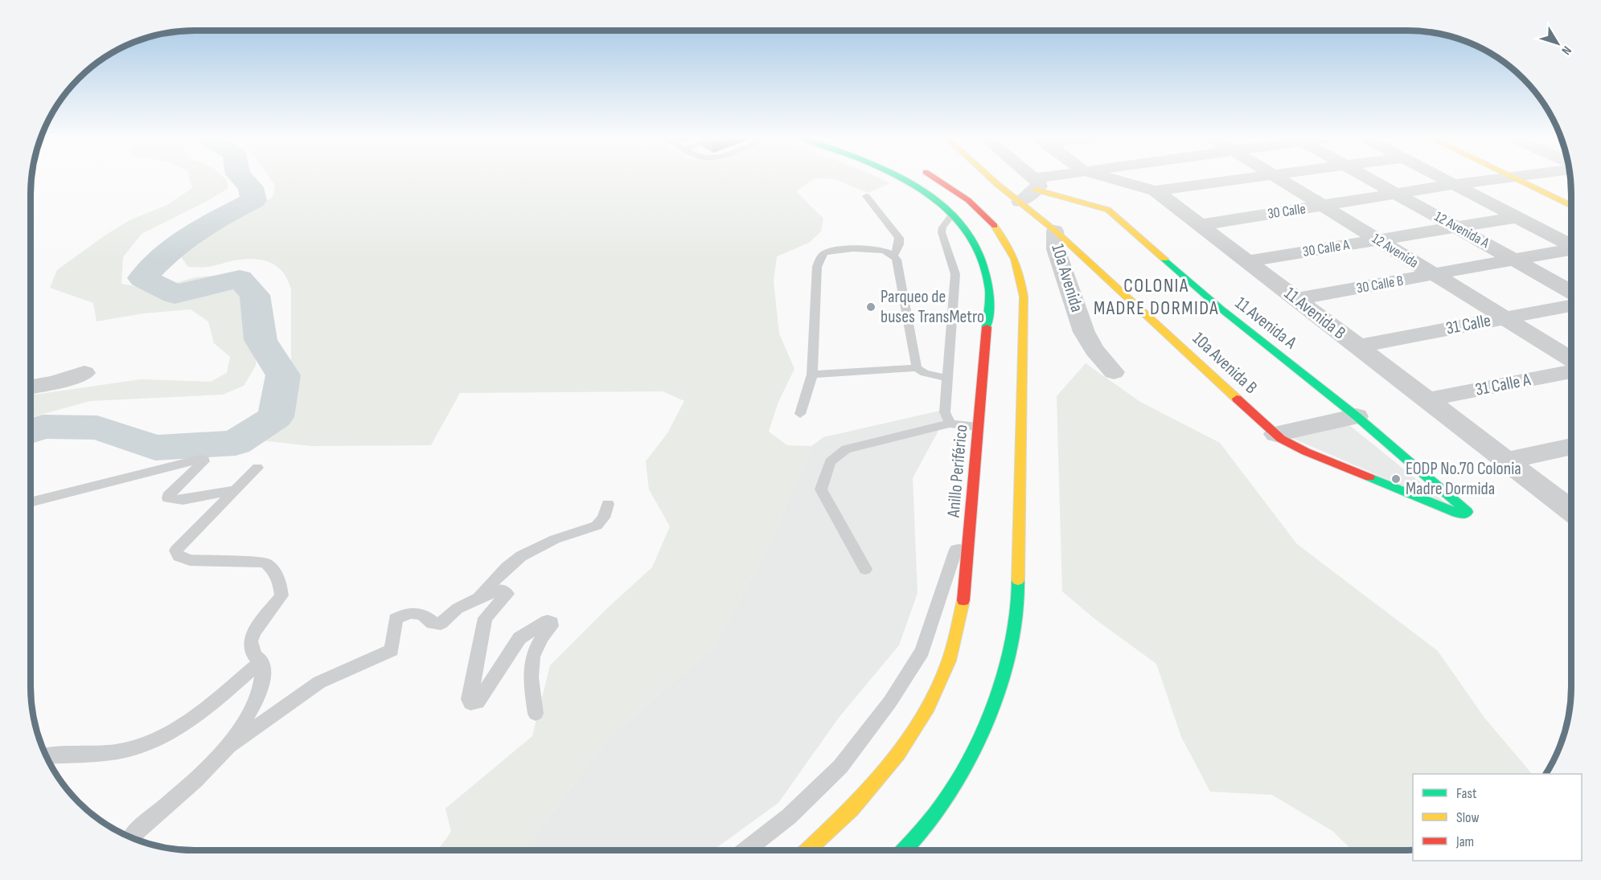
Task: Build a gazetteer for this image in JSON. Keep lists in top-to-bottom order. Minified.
{"streets":{"main road":["11 Avenida A","10a Avenida B","Anillo Periférico"],"street":["30 Calle","12 Avenida A","30 Calle A","12 Avenida","10a Avenida","30 Calle B","11 Avenida B","31 Calle","31 Calle A"]},"crossings":[["30 Calle","12 Avenida A"],["30 Calle","12 Avenida"],["30 Calle","11 Avenida B"],["12 Avenida A","30 Calle A"],["12 Avenida A","30 Calle B"],["30 Calle A","12 Avenida"],["30 Calle A","11 Avenida B"],["12 Avenida","30 Calle B"],["12 Avenida","31 Calle"],["10a Avenida","10a Avenida B"],["30 Calle B","11 Avenida B"],["11 Avenida B","31 Calle"],["11 Avenida B","31 Calle A"],["11 Avenida A","10a Avenida B"]],"districts":["COLONIA MADRE DORMIDA"],"places":["Parqueo de buses TransMetro","EODP No.70 Colonia Madre Dormida"],"legend":["Fast","Slow","Jam"],"north":"bottom right"}
